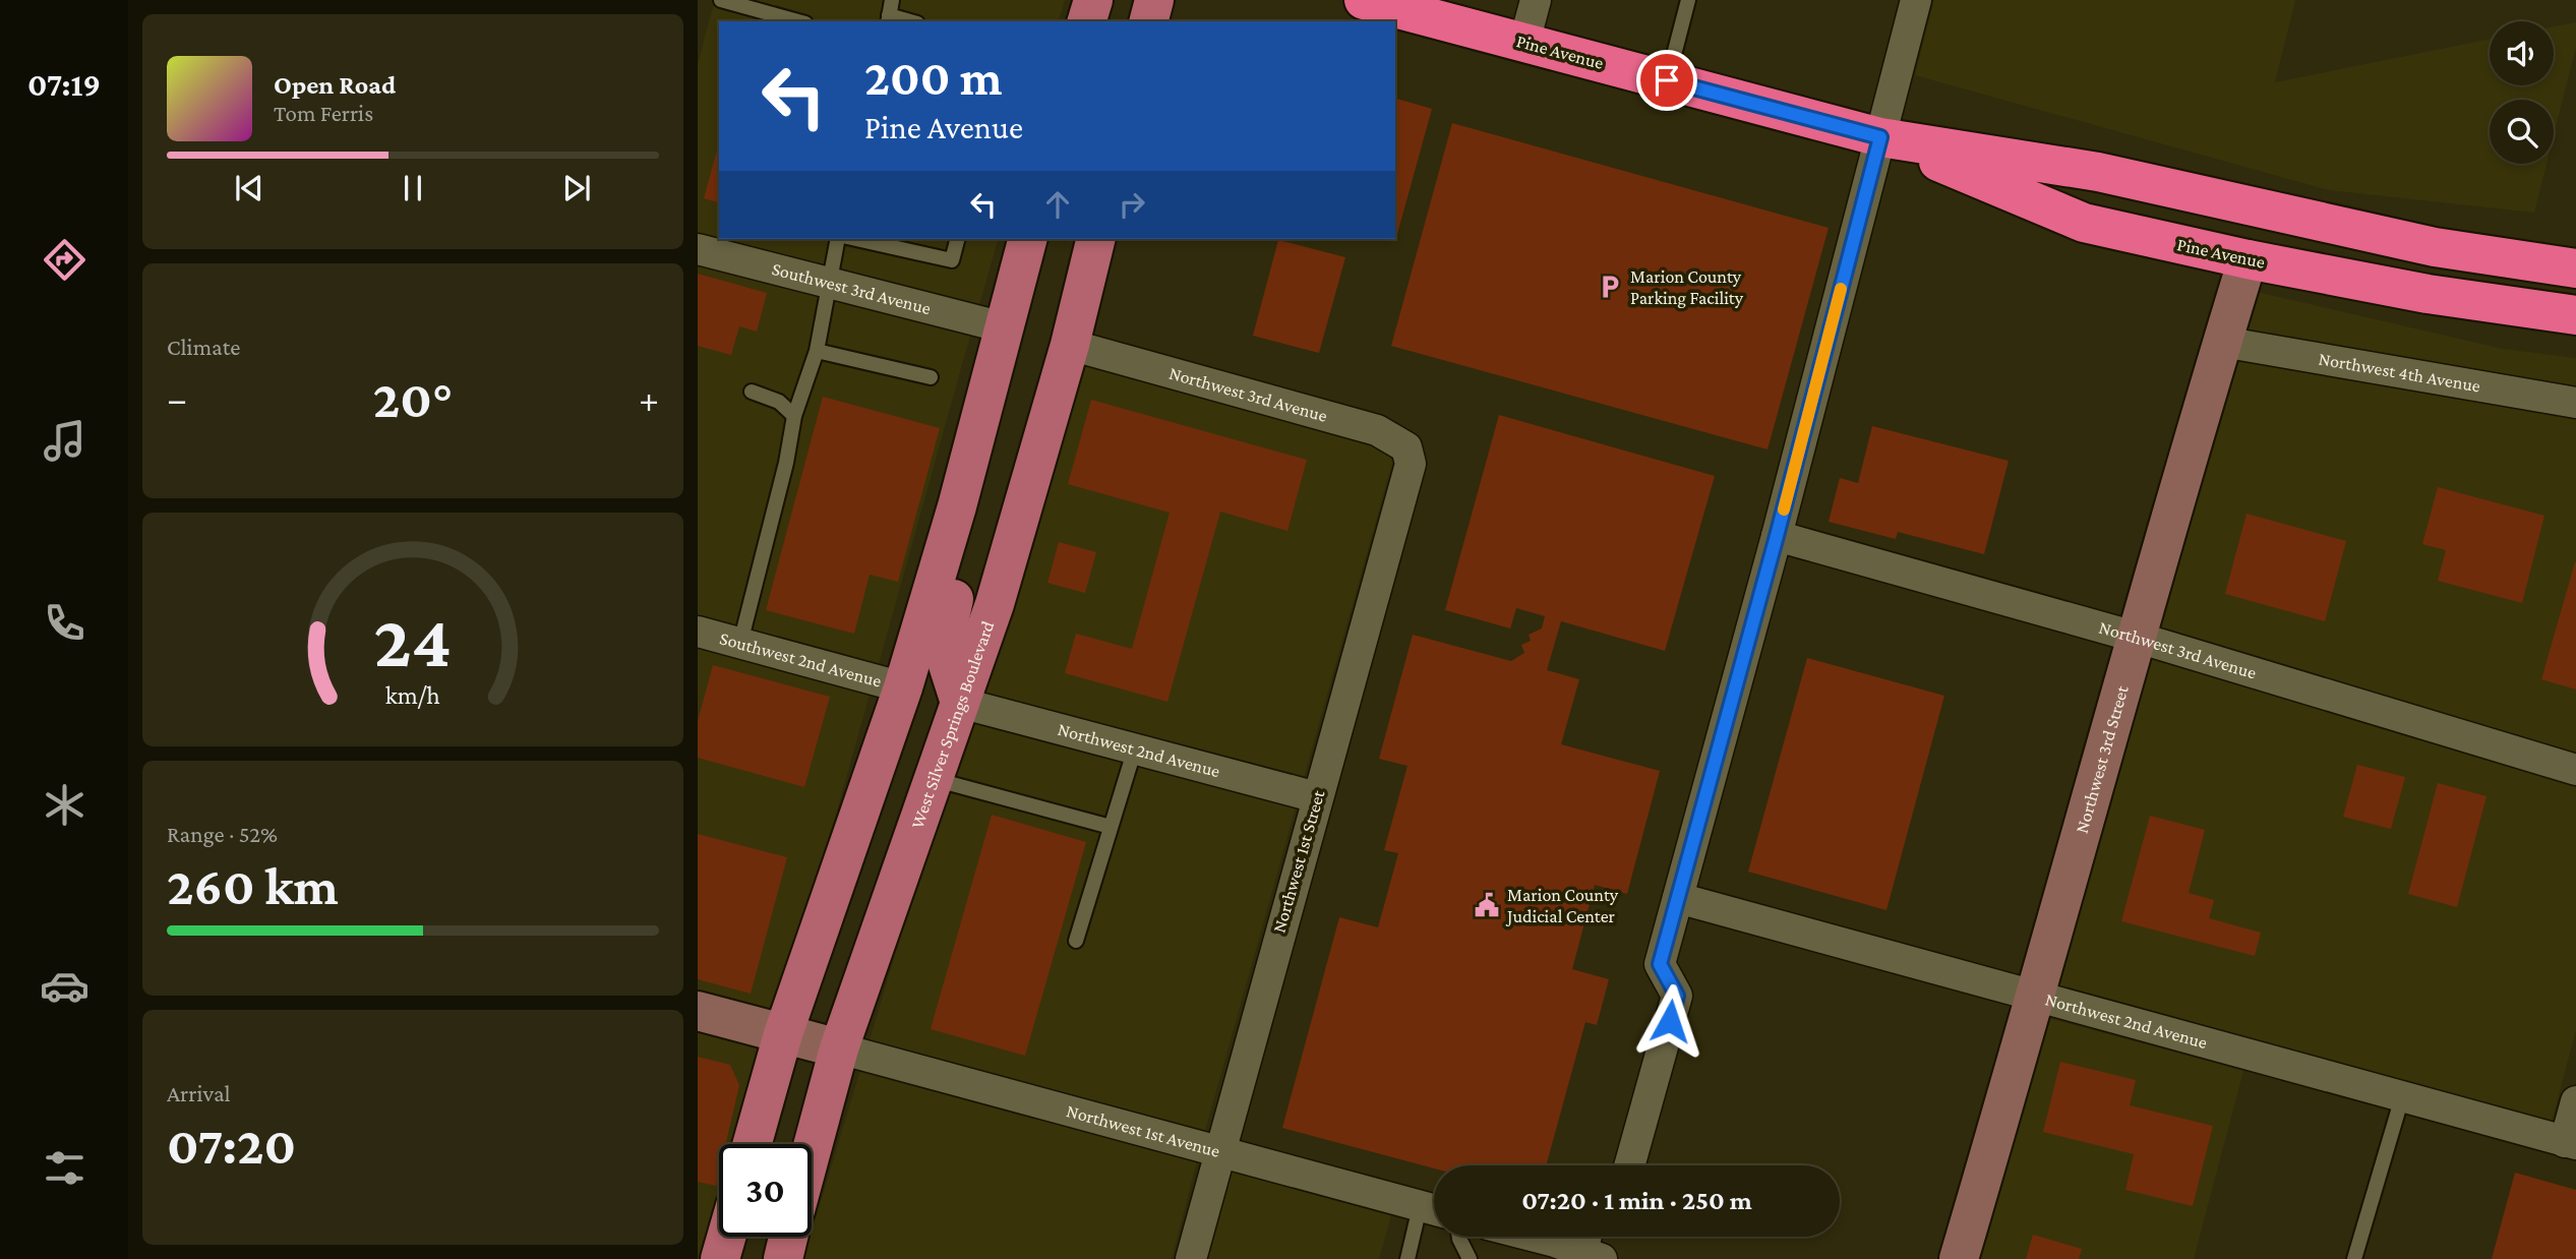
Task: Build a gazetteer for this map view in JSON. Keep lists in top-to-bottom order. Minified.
{"streets":{"highway":["Pine Avenue"],"main road":["West Silver Springs Boulevard"],"street":["Southwest 3rd Avenue","Northwest 4th Avenue","Northwest 3rd Avenue","Southwest 2nd Avenue","Northwest 2nd Avenue","Northwest 3rd Street","Northwest 1st Street","Northwest 1st Avenue"]},"crossings":[["Pine Avenue","Northwest 3rd Street"],["Northwest 4th Avenue","Northwest 3rd Street"],["Northwest 3rd Avenue","West Silver Springs Boulevard"],["Northwest 3rd Avenue","Northwest 3rd Street"],["Northwest 3rd Avenue","Northwest 1st Street"],["West Silver Springs Boulevard","Northwest 2nd Avenue"],["West Silver Springs Boulevard","Northwest 1st Avenue"],["Northwest 2nd Avenue","Northwest 3rd Street"],["Northwest 2nd Avenue","Northwest 1st Street"],["Northwest 1st Street","Northwest 1st Avenue"]],"places":{"parking":["Marion County Parking Facility"],"public building":["Marion County Judicial Center"]},"page":{"tabs":"07:19","turn":["200 m","Pine Avenue"],"song":["Open Road","Tom Ferris"],"tile":["Climate",["Range · 52%","260 km"],["Arrival","07:20"]],"heat":["−","20°","+"],"limit":"30","trip":"07:20 · 1 min · 250 m","gauge":["24","km/h"]}}
